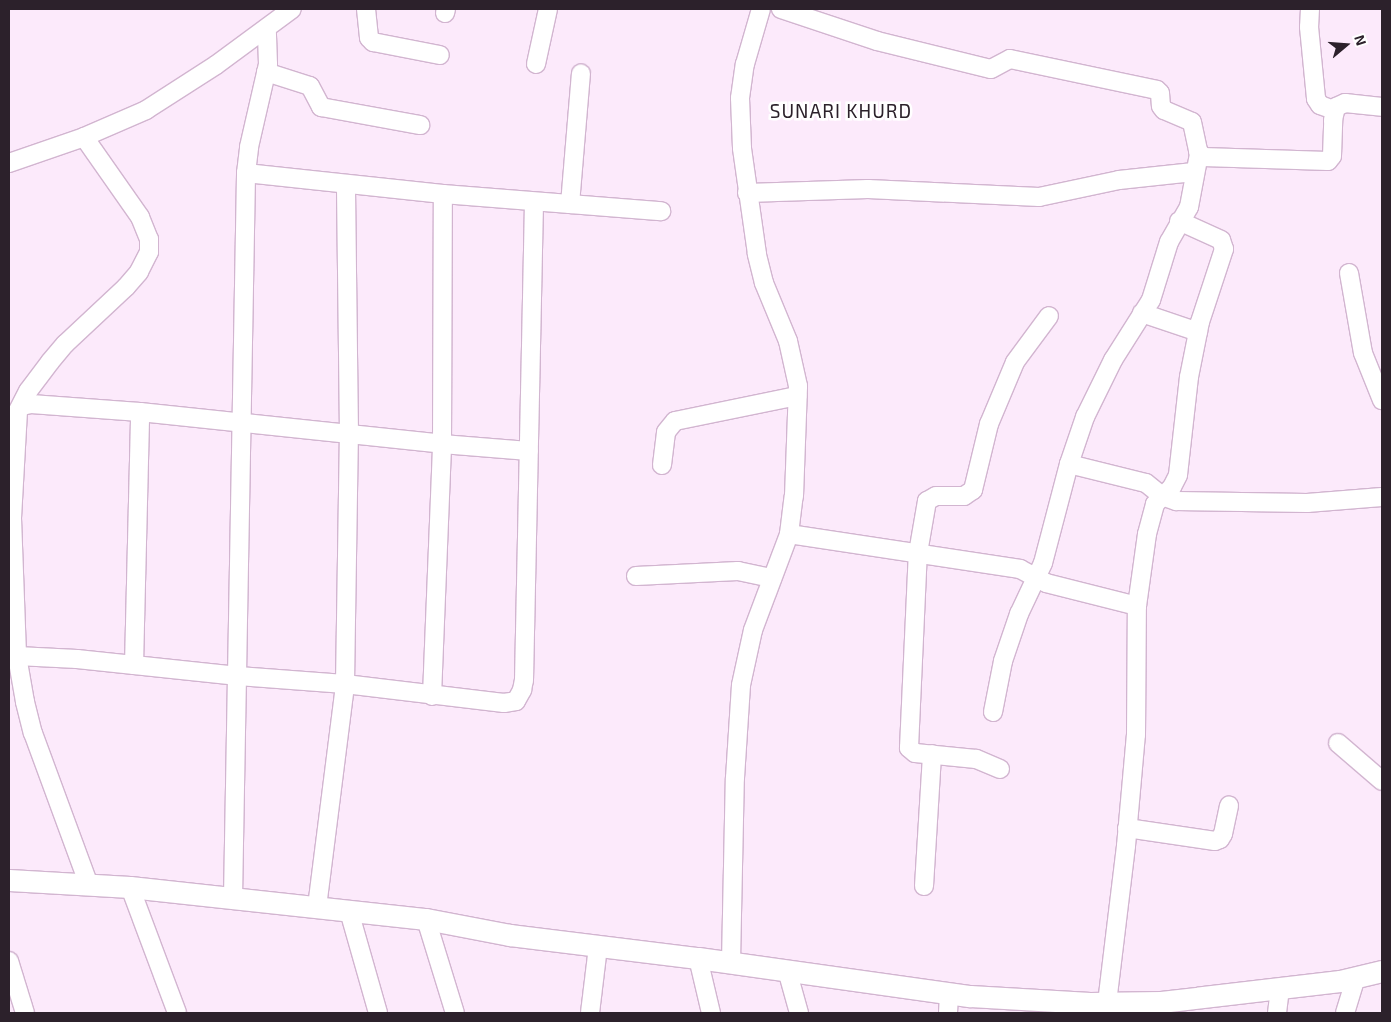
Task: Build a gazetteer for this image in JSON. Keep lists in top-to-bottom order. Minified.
{"districts":["SUNARI KHURD"],"north":"right"}
